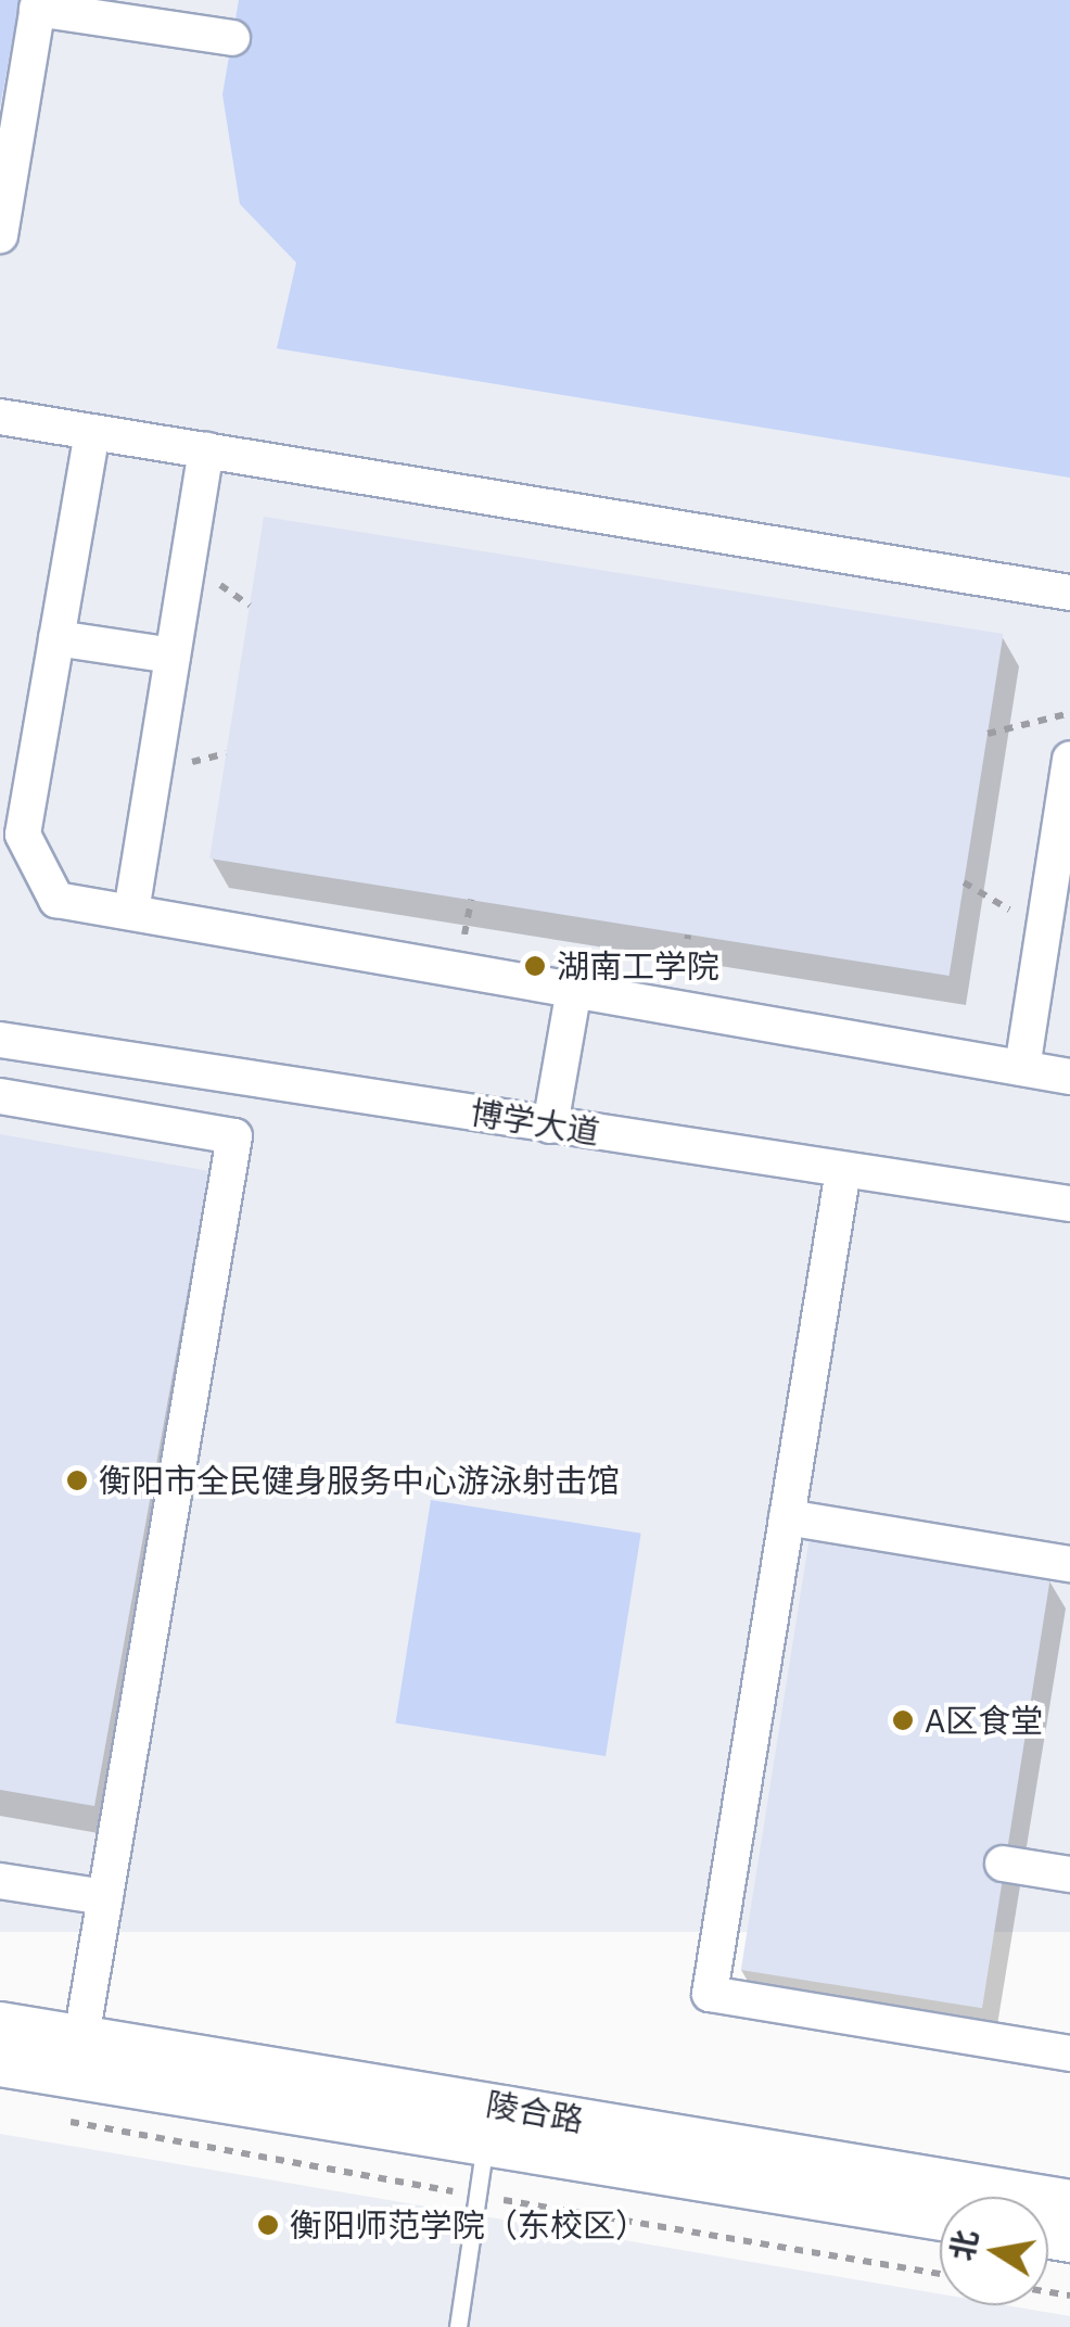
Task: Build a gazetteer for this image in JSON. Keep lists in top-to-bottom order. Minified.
{"streets":{"street":["博学大道","陵合路"]},"places":["湖南工学院","衡阳市全民健身服务中心游泳射击馆","A区食堂","衡阳师范学院（东校区）"],"north":"left"}
